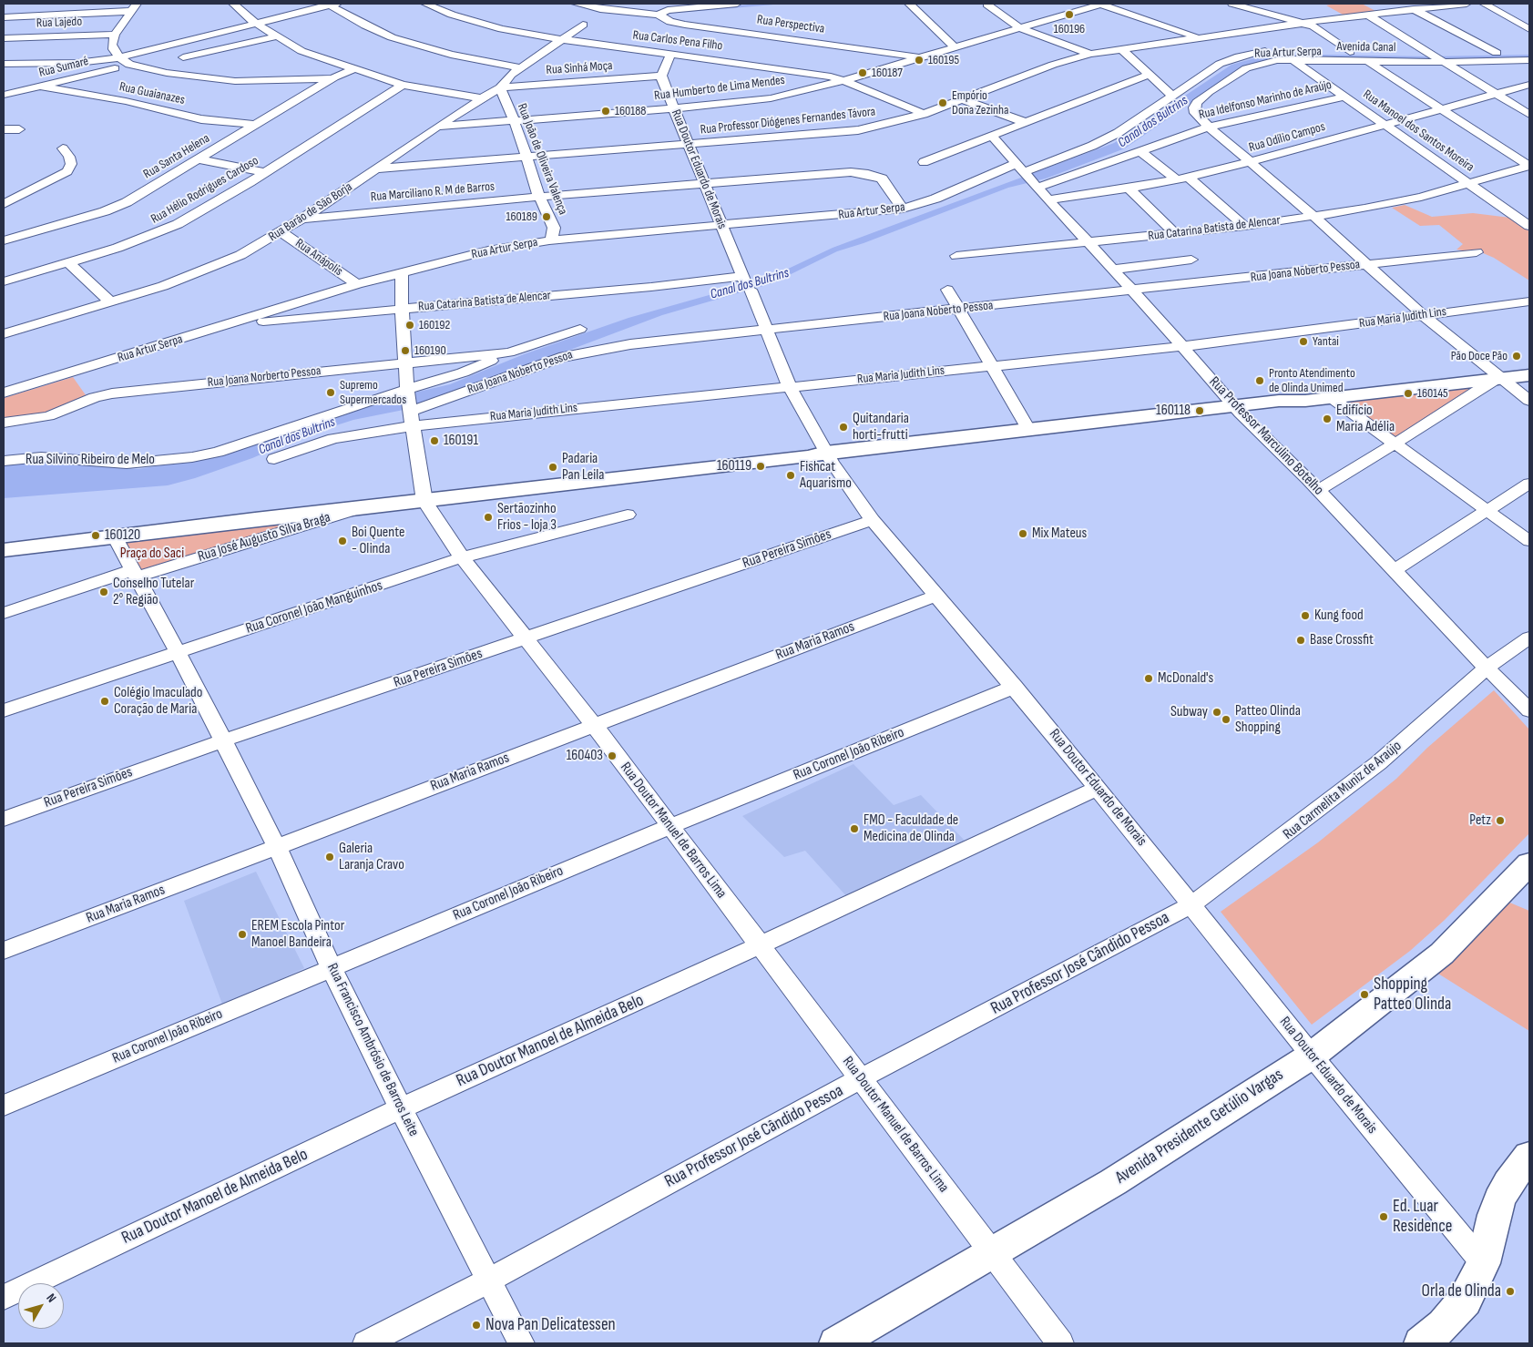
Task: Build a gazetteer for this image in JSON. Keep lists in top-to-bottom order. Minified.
{"streets":{"main road":["Avenida Presidente Getúlio Vargas"],"street":["Rua Lajedo","Rua Perspectiva","Rua Carlos Pena Filho","Avenida Canal","Rua Artur Serpa","Rua Sumaré","Rua Sinhá Moça","Rua Humberto de Lima Mendes","Rua Guaianazes","Rua Idelfonso Marinho de Araújo","Rua Professor Diógenes Fernandes Távora","Rua Manoel dos Santos Moreira","Rua Odílio Campos","Rua Santa Helena","Rua João de Oliveira Valença","Rua Doutor Eduardo de Morais","Rua Hélio Rodrigues Cardoso","Rua Marciliano R. M de Barros","Rua Barão de São Borja","Rua Catarina Batista de Alencar","Rua Anápolis","Rua Joana Noberto Pessoa","Rua Maria Judith Lins","Rua Joana Norberto Pessoa","Rua Professor Marculino Botelho","Rua Silvino Ribeiro de Melo","Rua José Augusto Silva Braga","Rua Pereira Simões","Rua Coronel João Manguinhos","Rua Maria Ramos","Rua Coronel João Ribeiro","Rua Carmelita Muniz de Araújo","Rua Doutor Manuel de Barros Lima","Rua Professor José Cândido Pessoa","Rua Doutor Manoel de Almeida Belo","Rua Francisco Ambrósio de Barros Leite"]},"crossings":[["Rua Perspectiva","Rua Humberto de Lima Mendes"],["Rua Carlos Pena Filho","Rua Humberto de Lima Mendes"],["Rua Carlos Pena Filho","Rua Professor Diógenes Fernandes Távora"],["Rua Carlos Pena Filho","Rua Barão de São Borja"],["Avenida Canal","Rua Artur Serpa"],["Avenida Canal","Rua Idelfonso Marinho de Araújo"],["Avenida Canal","Rua Manoel dos Santos Moreira"],["Rua Artur Serpa","Rua João de Oliveira Valença"],["Rua Artur Serpa","Rua Doutor Eduardo de Morais"],["Rua Artur Serpa","Rua Marciliano R. M de Barros"],["Rua Artur Serpa","Rua Catarina Batista de Alencar"],["Rua Artur Serpa","Rua Anápolis"],["Rua Artur Serpa","Rua Professor Marculino Botelho"],["Rua Artur Serpa","Rua Doutor Manuel de Barros Lima"],["Rua Sumaré","Rua Guaianazes"],["Rua Sinhá Moça","Rua João de Oliveira Valença"],["Rua Sinhá Moça","Rua Doutor Eduardo de Morais"],["Rua Sinhá Moça","Rua Barão de São Borja"],["Rua Humberto de Lima Mendes","Rua João de Oliveira Valença"],["Rua Humberto de Lima Mendes","Rua Doutor Eduardo de Morais"],["Rua Humberto de Lima Mendes","Rua Barão de São Borja"],["Rua Guaianazes","Rua Santa Helena"],["Rua Idelfonso Marinho de Araújo","Rua Manoel dos Santos Moreira"],["Rua Idelfonso Marinho de Araújo","Rua Professor Marculino Botelho"],["Rua Professor Diógenes Fernandes Távora","Rua João de Oliveira Valença"],["Rua Professor Diógenes Fernandes Távora","Rua Doutor Eduardo de Morais"],["Rua Professor Diógenes Fernandes Távora","Rua Barão de São Borja"],["Rua Manoel dos Santos Moreira","Rua Odílio Campos"],["Rua Manoel dos Santos Moreira","Rua Catarina Batista de Alencar"],["Rua Odílio Campos","Rua Professor Marculino Botelho"],["Rua João de Oliveira Valença","Rua Marciliano R. M de Barros"],["Rua João de Oliveira Valença","Rua Barão de São Borja"],["Rua Doutor Eduardo de Morais","Rua Marciliano R. M de Barros"],["Rua Doutor Eduardo de Morais","Rua Catarina Batista de Alencar"],["Rua Doutor Eduardo de Morais","Rua Joana Noberto Pessoa"],["Rua Doutor Eduardo de Morais","Rua Maria Judith Lins"],["Rua Doutor Eduardo de Morais","Rua Pereira Simões"],["Rua Doutor Eduardo de Morais","Rua Maria Ramos"],["Rua Doutor Eduardo de Morais","Rua Coronel João Ribeiro"],["Rua Doutor Eduardo de Morais","Rua Carmelita Muniz de Araújo"],["Rua Doutor Eduardo de Morais","Rua Professor José Cândido Pessoa"],["Rua Doutor Eduardo de Morais","Rua Doutor Manoel de Almeida Belo"],["Rua Doutor Eduardo de Morais","Avenida Presidente Getúlio Vargas"],["Rua Marciliano R. M de Barros","Rua Barão de São Borja"],["Rua Barão de São Borja","Rua Anápolis"],["Rua Catarina Batista de Alencar","Rua Professor Marculino Botelho"],["Rua Catarina Batista de Alencar","Rua Doutor Manuel de Barros Lima"],["Rua Joana Noberto Pessoa","Rua Maria Judith Lins"],["Rua Joana Noberto Pessoa","Rua Professor Marculino Botelho"],["Rua Joana Noberto Pessoa","Rua Doutor Manuel de Barros Lima"],["Rua Maria Judith Lins","Rua Professor Marculino Botelho"],["Rua Maria Judith Lins","Rua Doutor Manuel de Barros Lima"],["Rua Joana Norberto Pessoa","Rua Silvino Ribeiro de Melo"],["Rua Joana Norberto Pessoa","Rua Doutor Manuel de Barros Lima"],["Rua Professor Marculino Botelho","Rua Carmelita Muniz de Araújo"],["Rua Silvino Ribeiro de Melo","Rua Doutor Manuel de Barros Lima"],["Rua José Augusto Silva Braga","Rua Francisco Ambrósio de Barros Leite"],["Rua Pereira Simões","Rua Doutor Manuel de Barros Lima"],["Rua Pereira Simões","Rua Francisco Ambrósio de Barros Leite"],["Rua Coronel João Manguinhos","Rua Doutor Manuel de Barros Lima"],["Rua Coronel João Manguinhos","Rua Francisco Ambrósio de Barros Leite"],["Rua Maria Ramos","Rua Doutor Manuel de Barros Lima"],["Rua Maria Ramos","Rua Francisco Ambrósio de Barros Leite"],["Rua Coronel João Ribeiro","Rua Doutor Manuel de Barros Lima"],["Rua Coronel João Ribeiro","Rua Francisco Ambrósio de Barros Leite"],["Rua Carmelita Muniz de Araújo","Rua Professor José Cândido Pessoa"],["Rua Doutor Manuel de Barros Lima","Rua Professor José Cândido Pessoa"],["Rua Doutor Manuel de Barros Lima","Rua Doutor Manoel de Almeida Belo"],["Rua Doutor Manuel de Barros Lima","Avenida Presidente Getúlio Vargas"],["Rua Professor José Cândido Pessoa","Rua Francisco Ambrósio de Barros Leite"],["Rua Doutor Manoel de Almeida Belo","Rua Francisco Ambrósio de Barros Leite"]],"water":["Canal dos Bultrins"],"parks":["Praça do Saci"],"places":["160196","160195","160187","Empório Dona Zezinha","160188","160189","160192","Yantai","160190","Pão Doce Pão","Pronto Atendimento de Olinda Unimed","Supremo Supermercados","160145","160118","Edifício Maria Adélia","Quitandaria horti-frutti","160191","160119","Padaria Pan Leila","Fishcat Aquarismo","Sertãozinho Frios - loja 3","Mix Mateus","160120","Boi Quente - Olinda","Conselho Tutelar 2° Região","Kung food","Base Crossfit","McDonald's","Colégio Imaculado Coração de Maria","Subway","Patteo Olinda Shopping","160403","Petz","FMO - Faculdade de Medicina de Olinda","Galeria Laranja Cravo","EREM Escola Pintor Manoel Bandeira","Shopping Patteo Olinda","Ed. Luar Residence","Orla de Olinda","Nova Pan Delicatessen"],"north":"top right"}
